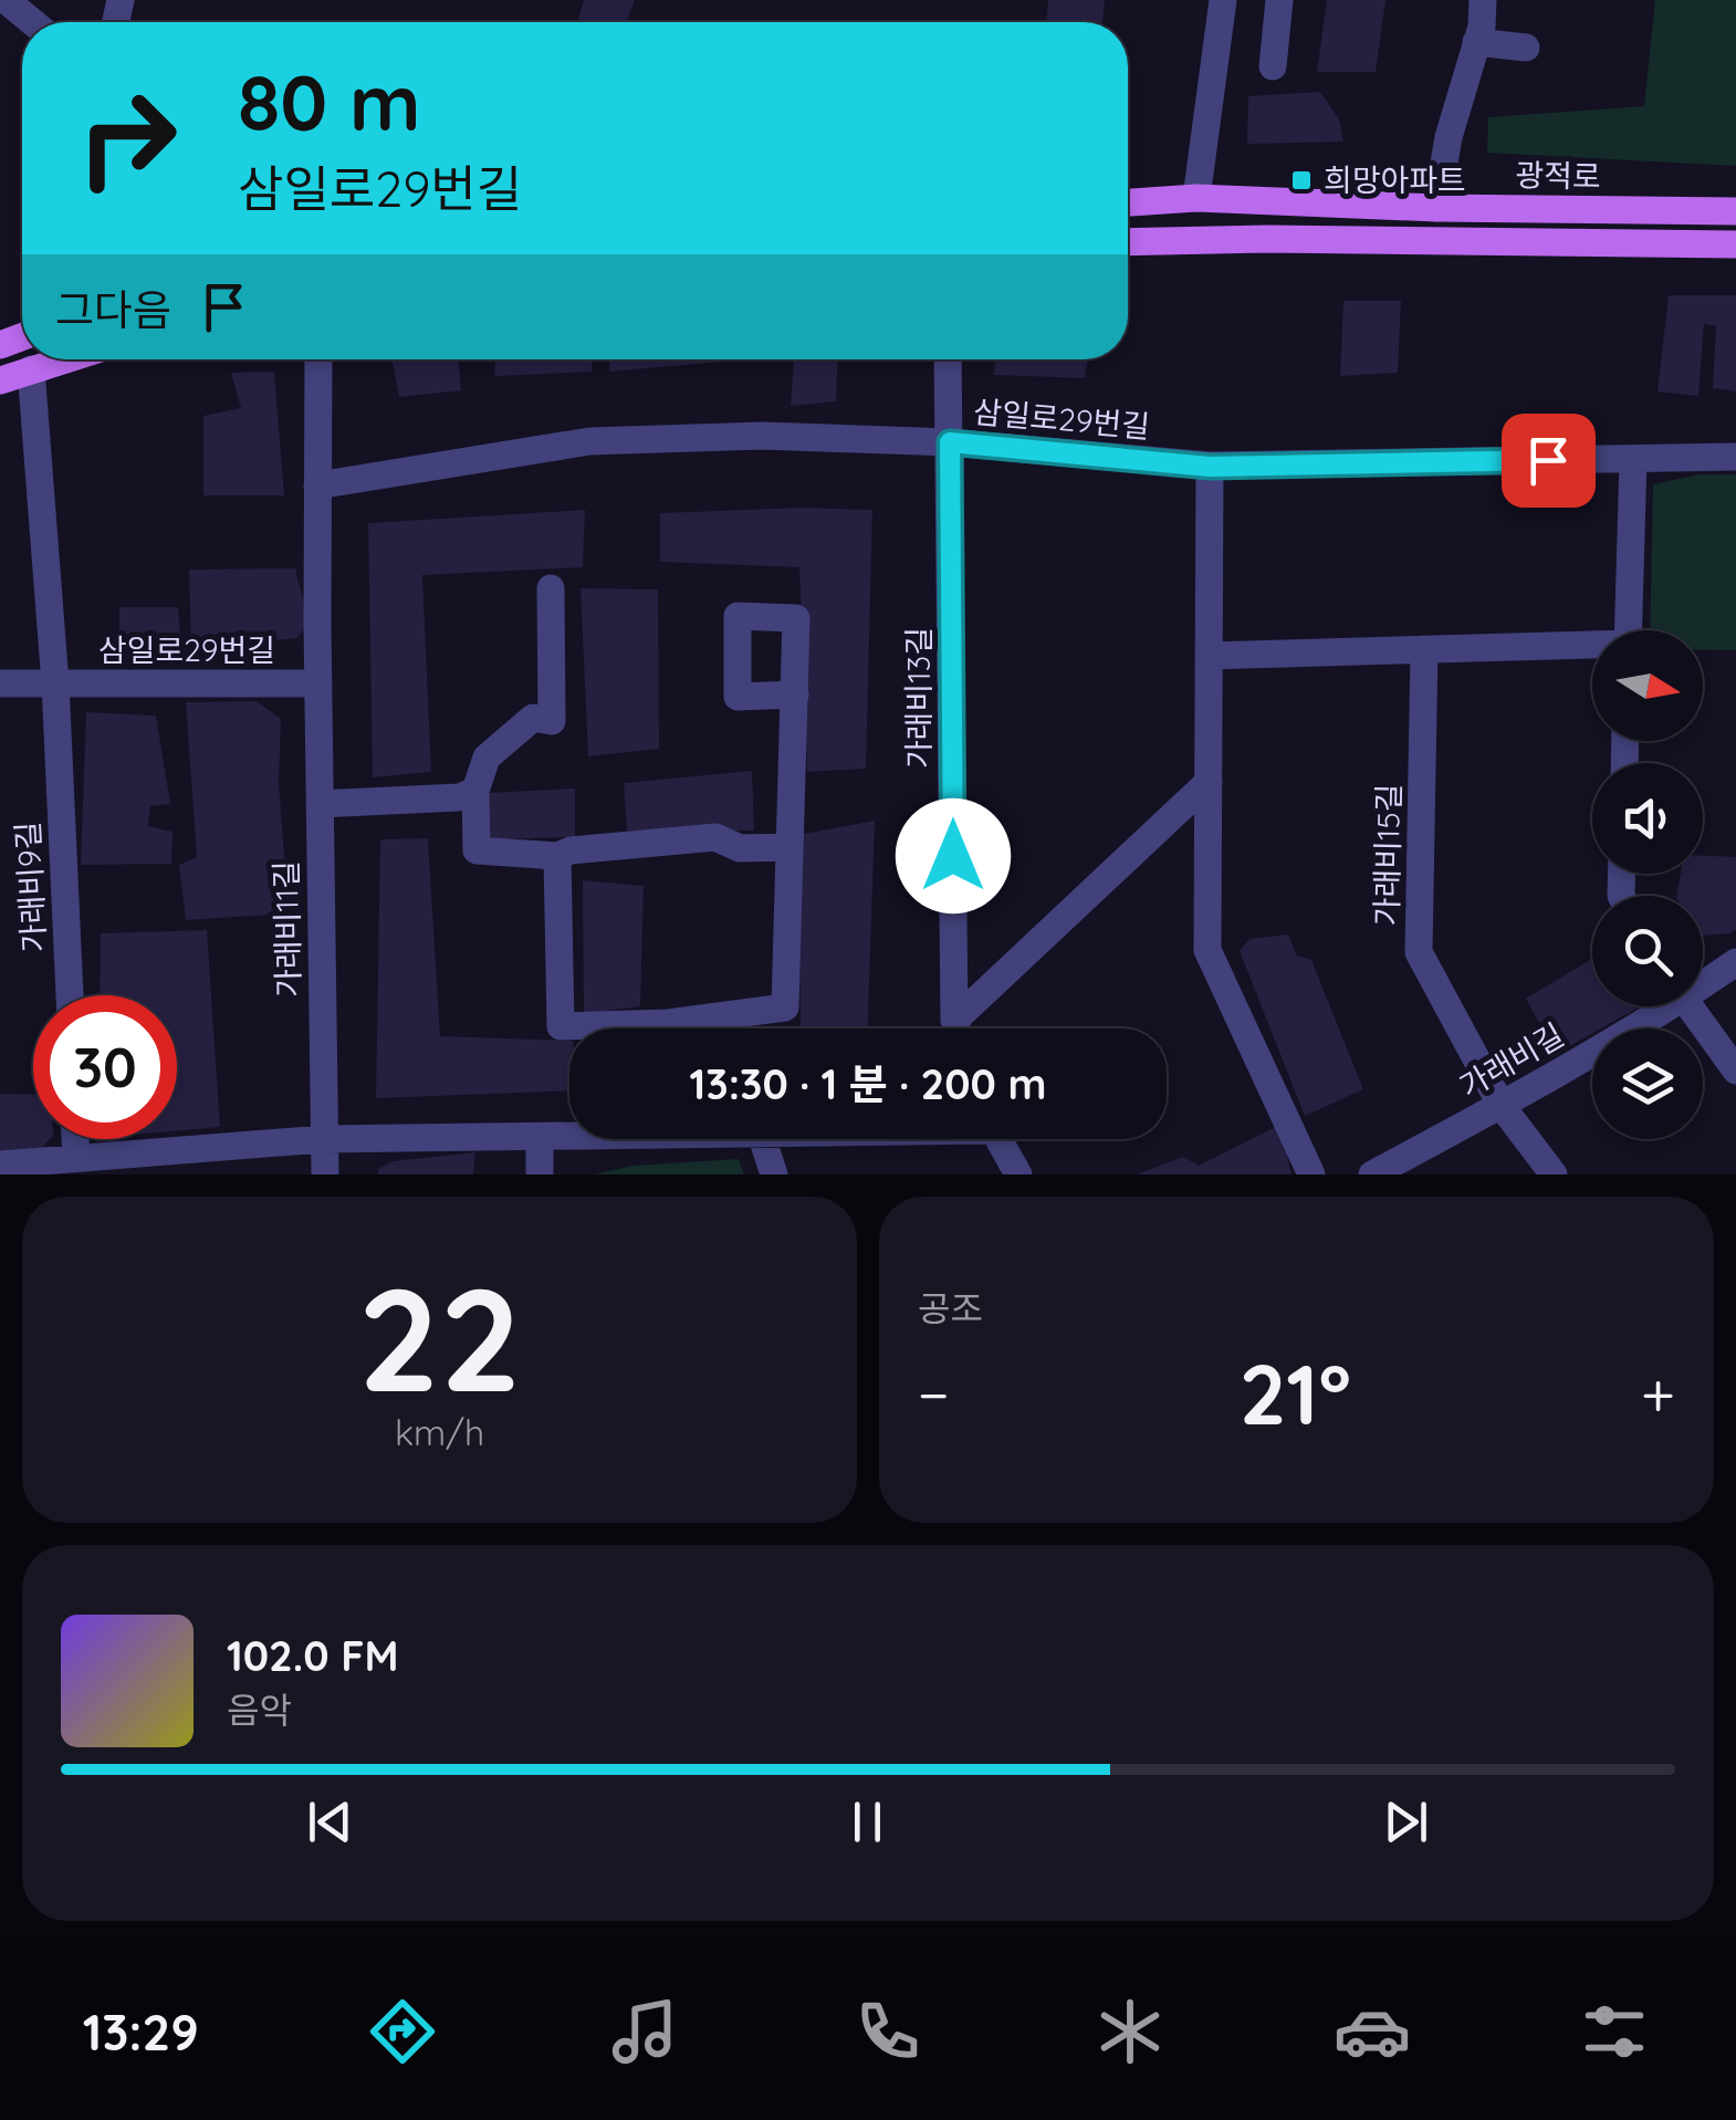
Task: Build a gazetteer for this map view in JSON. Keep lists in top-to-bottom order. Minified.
{"streets":{"main road":["광적로"],"street":["삼일로29번길","가래비13길","가래비15길","가래비9길","가래비11길","가래비길"]},"crossings":[["삼일로29번길","가래비13길"],["삼일로29번길","가래비9길"],["삼일로29번길","가래비11길"],["가래비15길","가래비길"]],"places":{"transit":["희망아파트"]},"north":"right","page":{"turn":["80 m","삼일로29번길"],"then":"그다음","limit":"30","trip":"13:30 · 1 분 · 200 m","tile":[["22","km/h"],"공조"],"heat":["−","21°","+"],"song":["102.0 FM","음악"],"tabs":"13:29"}}
